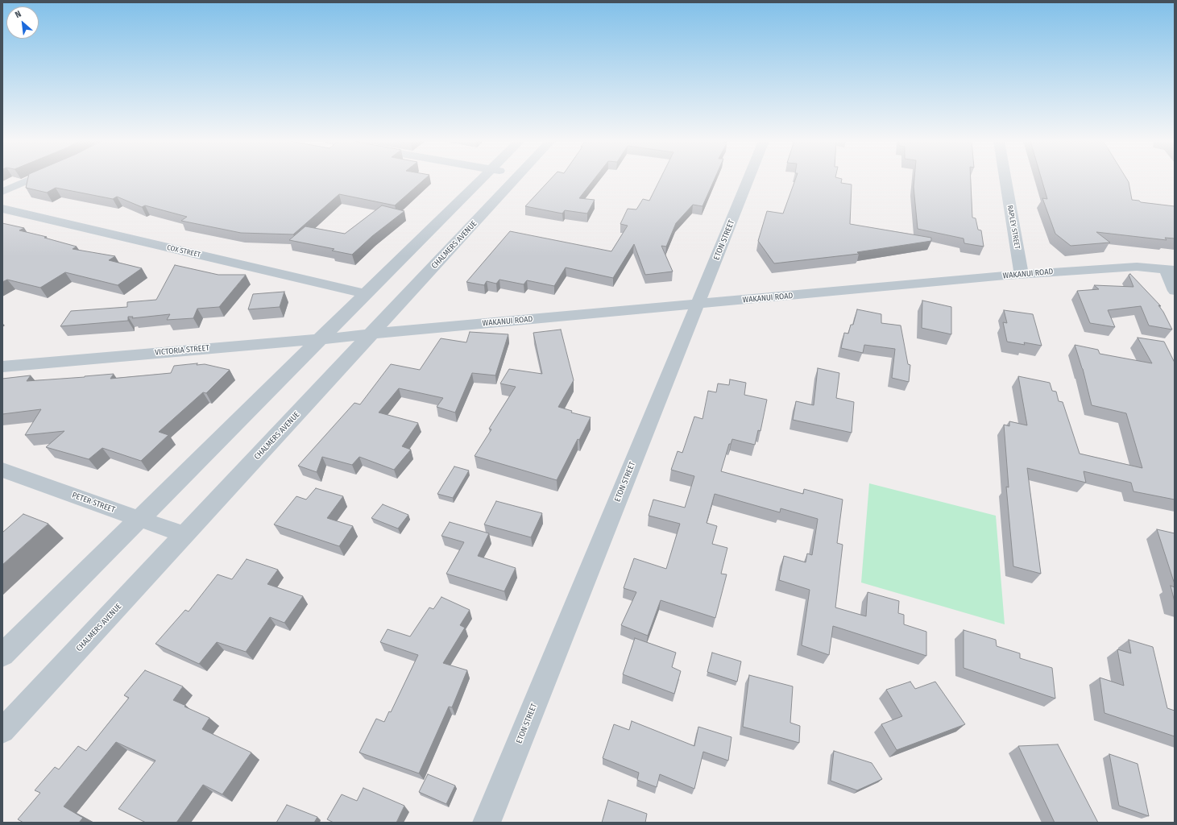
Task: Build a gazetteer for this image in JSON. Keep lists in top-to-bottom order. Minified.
{"streets":{"street":["RAPLEY STREET","ETON STREET","CHALMERS AVENUE","COX STREET","WAKANUI ROAD","VICTORIA STREET","PETER STREET"]},"crossings":[["RAPLEY STREET","WAKANUI ROAD"],["ETON STREET","WAKANUI ROAD"],["CHALMERS AVENUE","WAKANUI ROAD"],["CHALMERS AVENUE","VICTORIA STREET"],["CHALMERS AVENUE","PETER STREET"],["WAKANUI ROAD","VICTORIA STREET"]],"north":"top left"}
